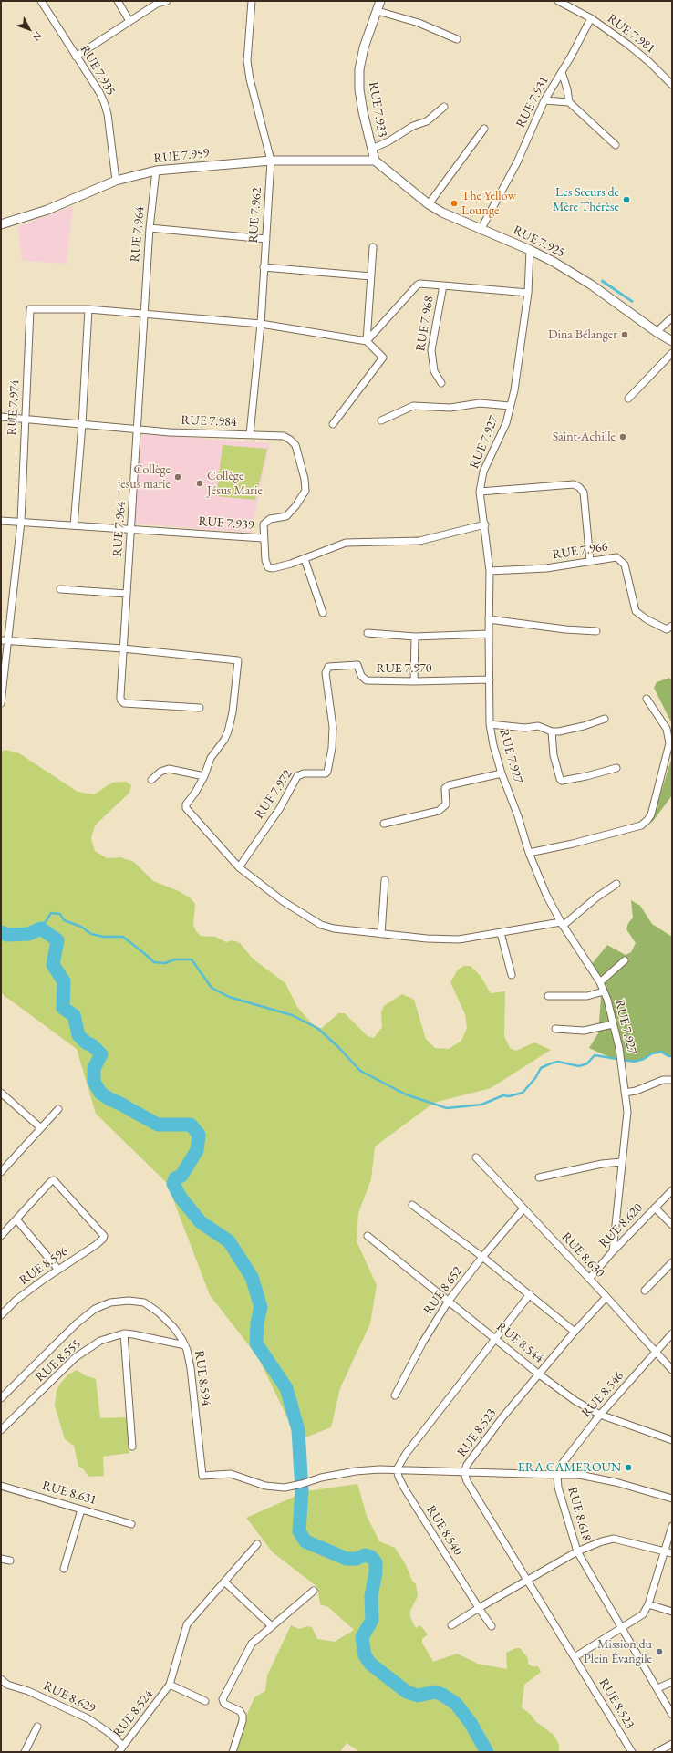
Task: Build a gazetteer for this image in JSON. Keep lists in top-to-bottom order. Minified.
{"streets":{"street":["RUE 7.981","RUE 7.935","RUE 7.931","RUE 7.933","RUE 7.959","RUE 7.962","RUE 7.964","RUE 7.925","RUE 7.968","RUE 7.974","RUE 7.984","RUE 7.927","RUE 7.939","RUE 7.966","RUE 7.970","RUE 7.972","RUE 8.620","RUE 8.630","RUE 8.596","RUE 8.652","RUE 8.544","RUE 8.555","RUE 8.594","RUE 8.546","RUE 8.523","RUE 8.631","RUE 8.618","RUE 8.540","RUE 8.629","RUE 8.524"]},"crossings":[["RUE 7.981","RUE 7.931"],["RUE 7.935","RUE 7.959"],["RUE 7.931","RUE 7.925"],["RUE 7.933","RUE 7.959"],["RUE 7.933","RUE 7.925"],["RUE 7.959","RUE 7.962"],["RUE 7.959","RUE 7.964"],["RUE 7.959","RUE 7.925"],["RUE 7.962","RUE 7.984"],["RUE 7.964","RUE 7.984"],["RUE 7.964","RUE 7.939"],["RUE 7.925","RUE 7.927"],["RUE 7.968","RUE 7.927"],["RUE 7.974","RUE 7.984"],["RUE 7.974","RUE 7.939"],["RUE 7.984","RUE 7.939"],["RUE 7.927","RUE 7.939"],["RUE 7.927","RUE 7.966"],["RUE 7.927","RUE 7.970"],["RUE 7.927","RUE 8.620"],["RUE 7.970","RUE 7.972"],["RUE 8.620","RUE 8.630"],["RUE 8.630","RUE 8.652"],["RUE 8.630","RUE 8.546"],["RUE 8.630","RUE 8.523"],["RUE 8.652","RUE 8.544"],["RUE 8.544","RUE 8.546"],["RUE 8.544","RUE 8.523"],["RUE 8.555","RUE 8.594"],["RUE 8.594","RUE 8.618"],["RUE 8.546","RUE 8.618"],["RUE 8.523","RUE 8.618"],["RUE 8.618","RUE 8.540"],["RUE 8.629","RUE 8.524"]],"places":["Les Sœurs de Mère Thérèse","The Yellow Lounge","Dina Bélanger","Saint-Achille","Collège jesus marie","Collège Jésus Marie","ERA CAMEROUN","Mission du Plein Évangile"],"north":"bottom right"}
